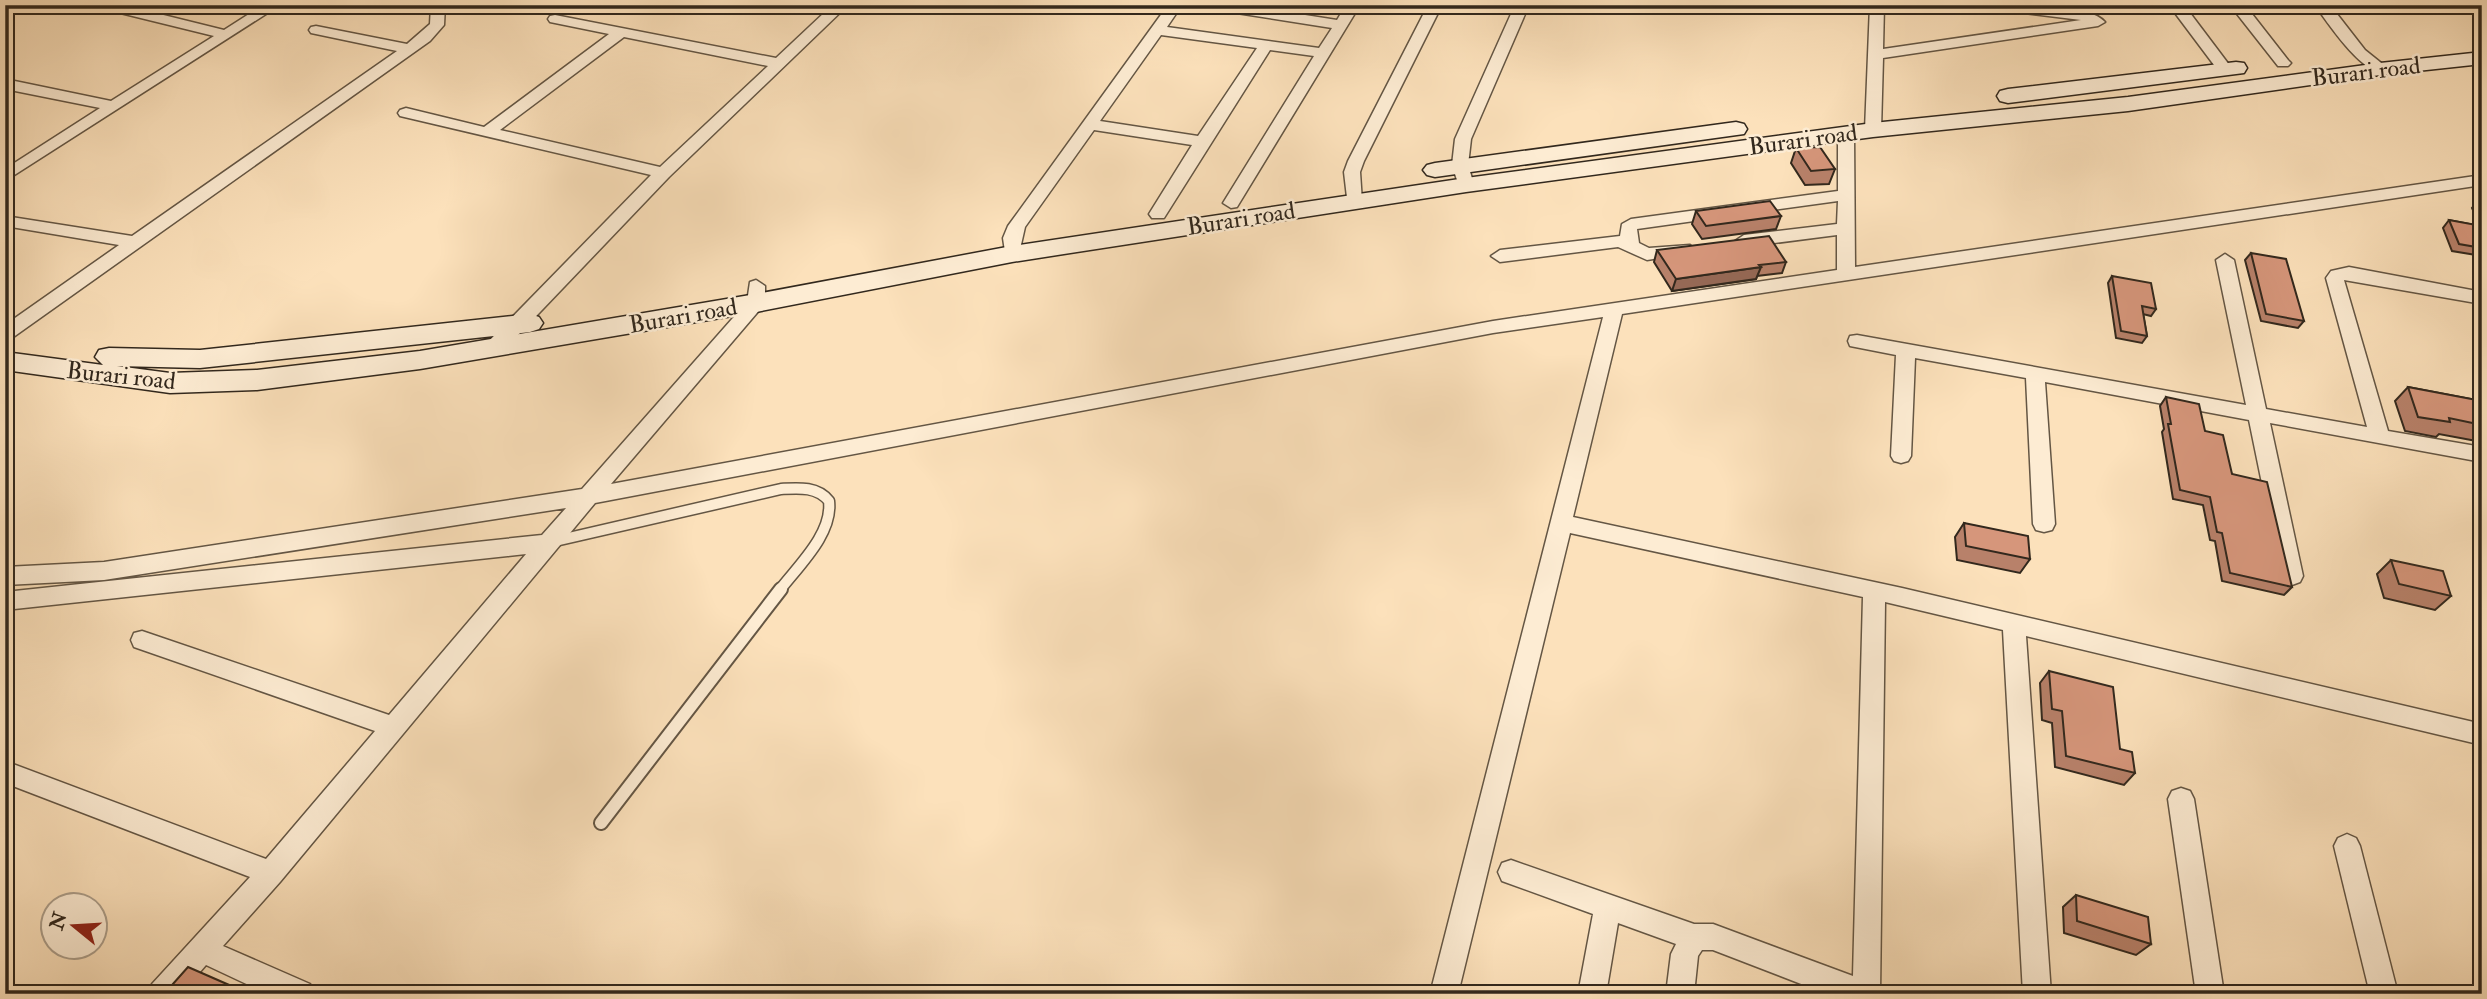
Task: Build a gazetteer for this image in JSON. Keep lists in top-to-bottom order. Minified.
{"streets":{"main road":["Burari road"]},"north":"left"}
